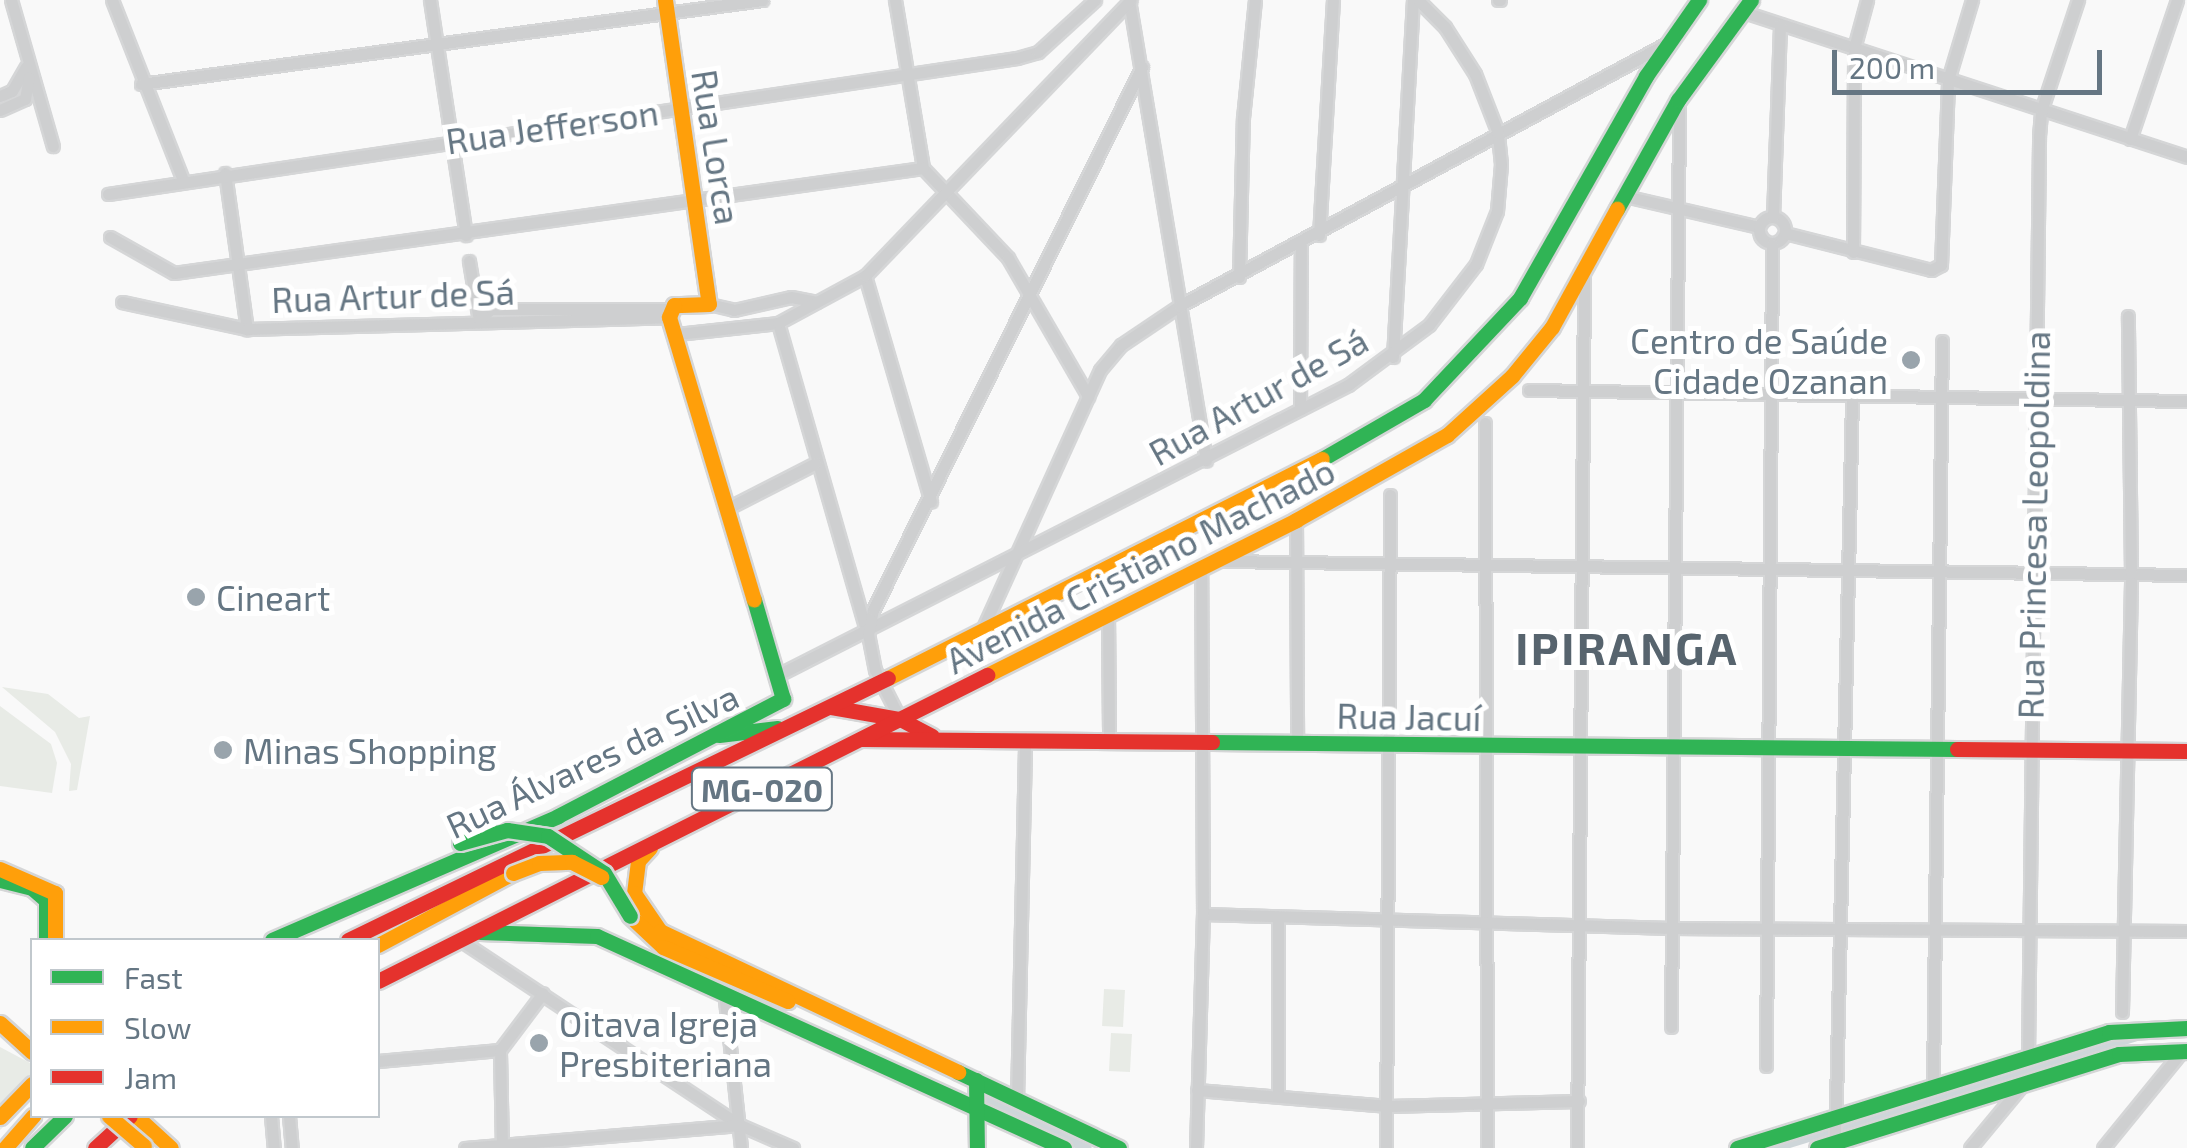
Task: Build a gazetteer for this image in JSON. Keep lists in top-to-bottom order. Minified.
{"streets":{"main road":["Rua Lorca","Rua Artur de Sá","Avenida Cristiano Machado","Rua Jacuí","Rua Álvares da Silva","MG-020"],"street":["Rua Jefferson","Rua Princesa Leopoldina"]},"crossings":[["Rua Jefferson","Rua Lorca"],["Rua Lorca","Rua Artur de Sá"],["Rua Artur de Sá","Rua Álvares da Silva"],["Rua Princesa Leopoldina","Rua Jacuí"],["Avenida Cristiano Machado","Rua Jacuí"]],"districts":["IPIRANGA"],"places":["Centro de Saúde Cidade Ozanan","Cineart","Minas Shopping","Oitava Igreja Presbiteriana"],"legend":["Fast","Slow","Jam"],"scale_bar":"200 m"}
